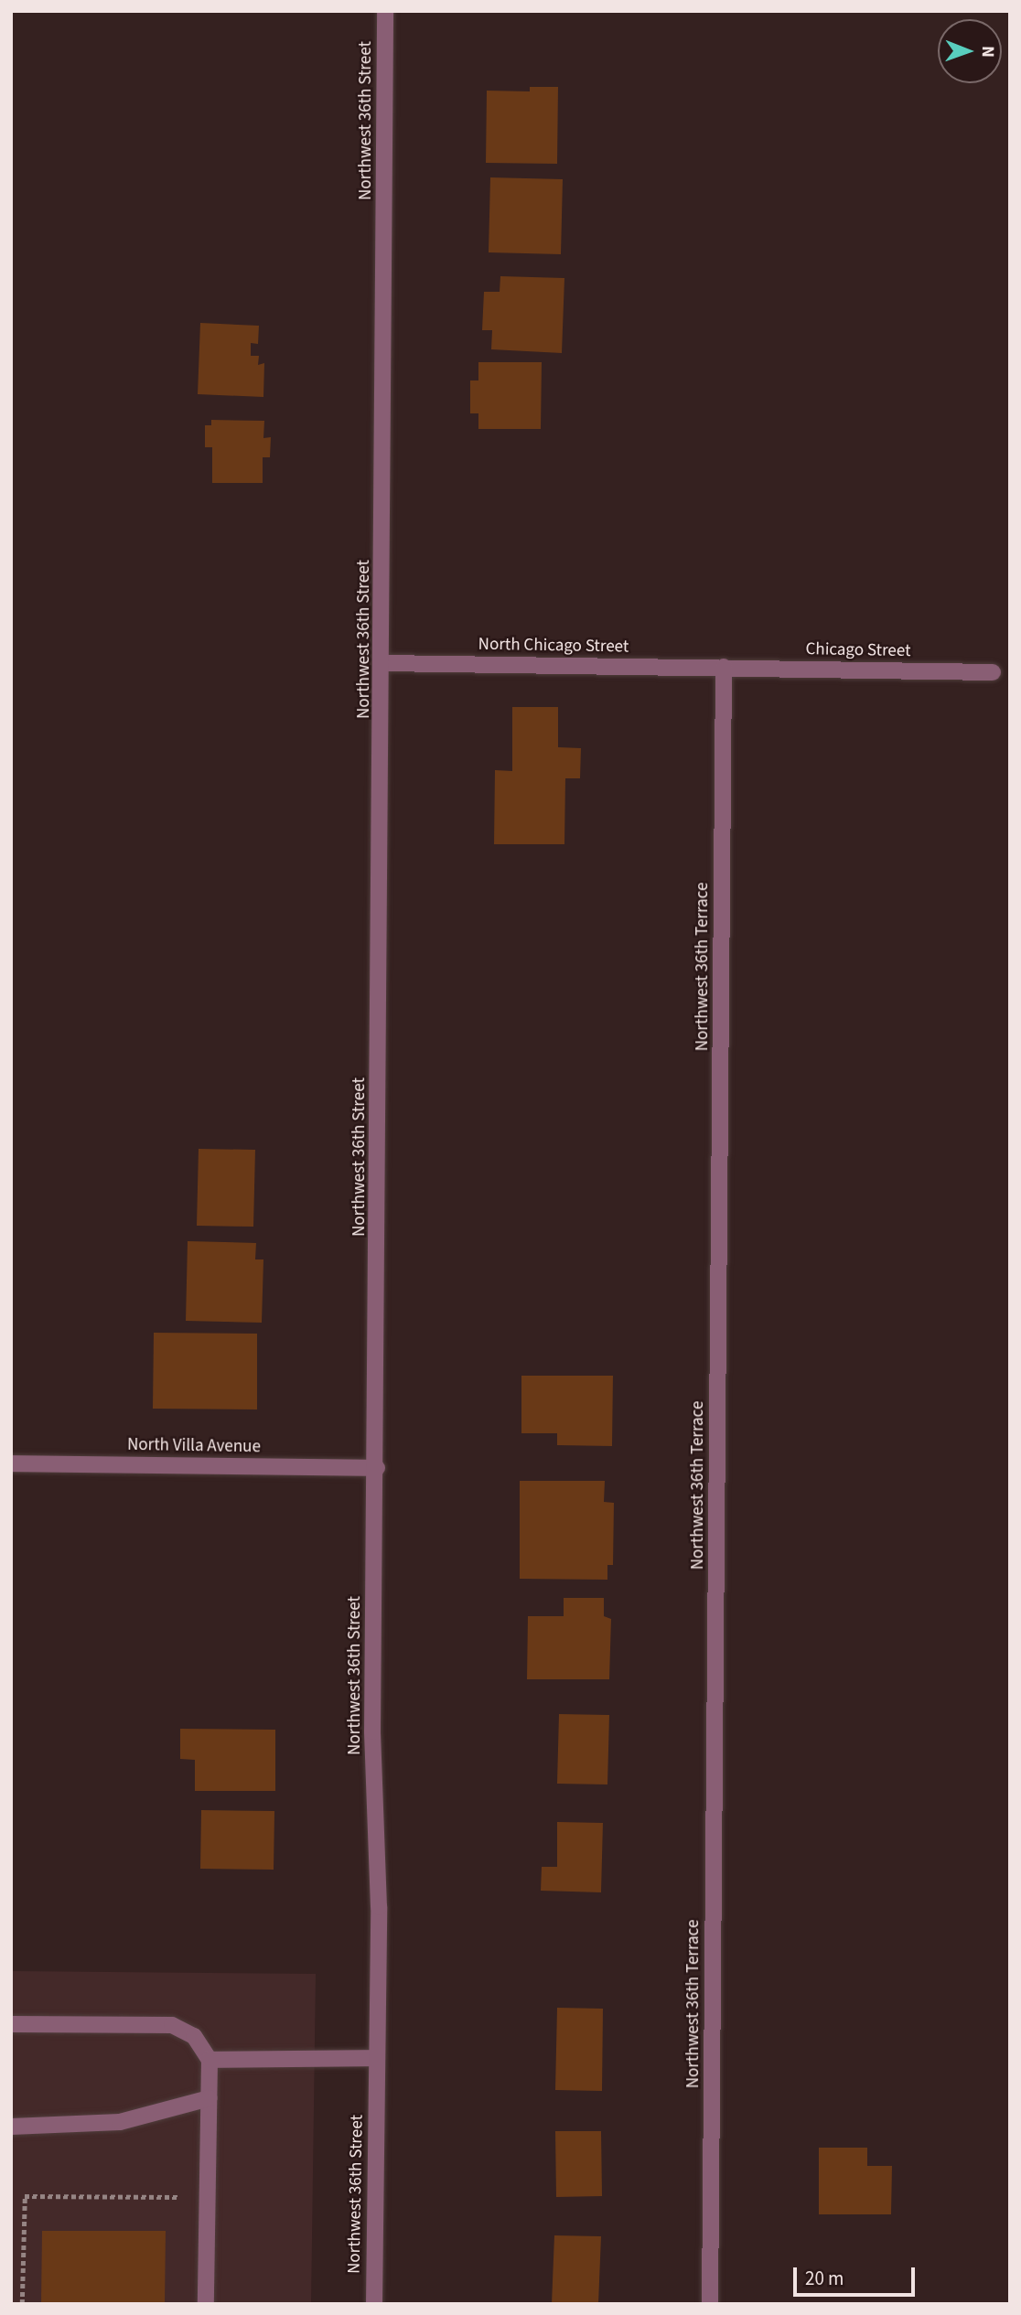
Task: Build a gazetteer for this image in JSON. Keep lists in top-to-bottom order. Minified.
{"streets":{"street":["Northwest 36th Street","North Chicago Street","Chicago Street","Northwest 36th Terrace","North Villa Avenue"]},"crossings":[["Northwest 36th Street","North Chicago Street"],["Northwest 36th Street","North Villa Avenue"],["North Chicago Street","Chicago Street"],["North Chicago Street","Northwest 36th Terrace"],["Chicago Street","Northwest 36th Terrace"]],"scale_bar":"20 m","north":"right"}
